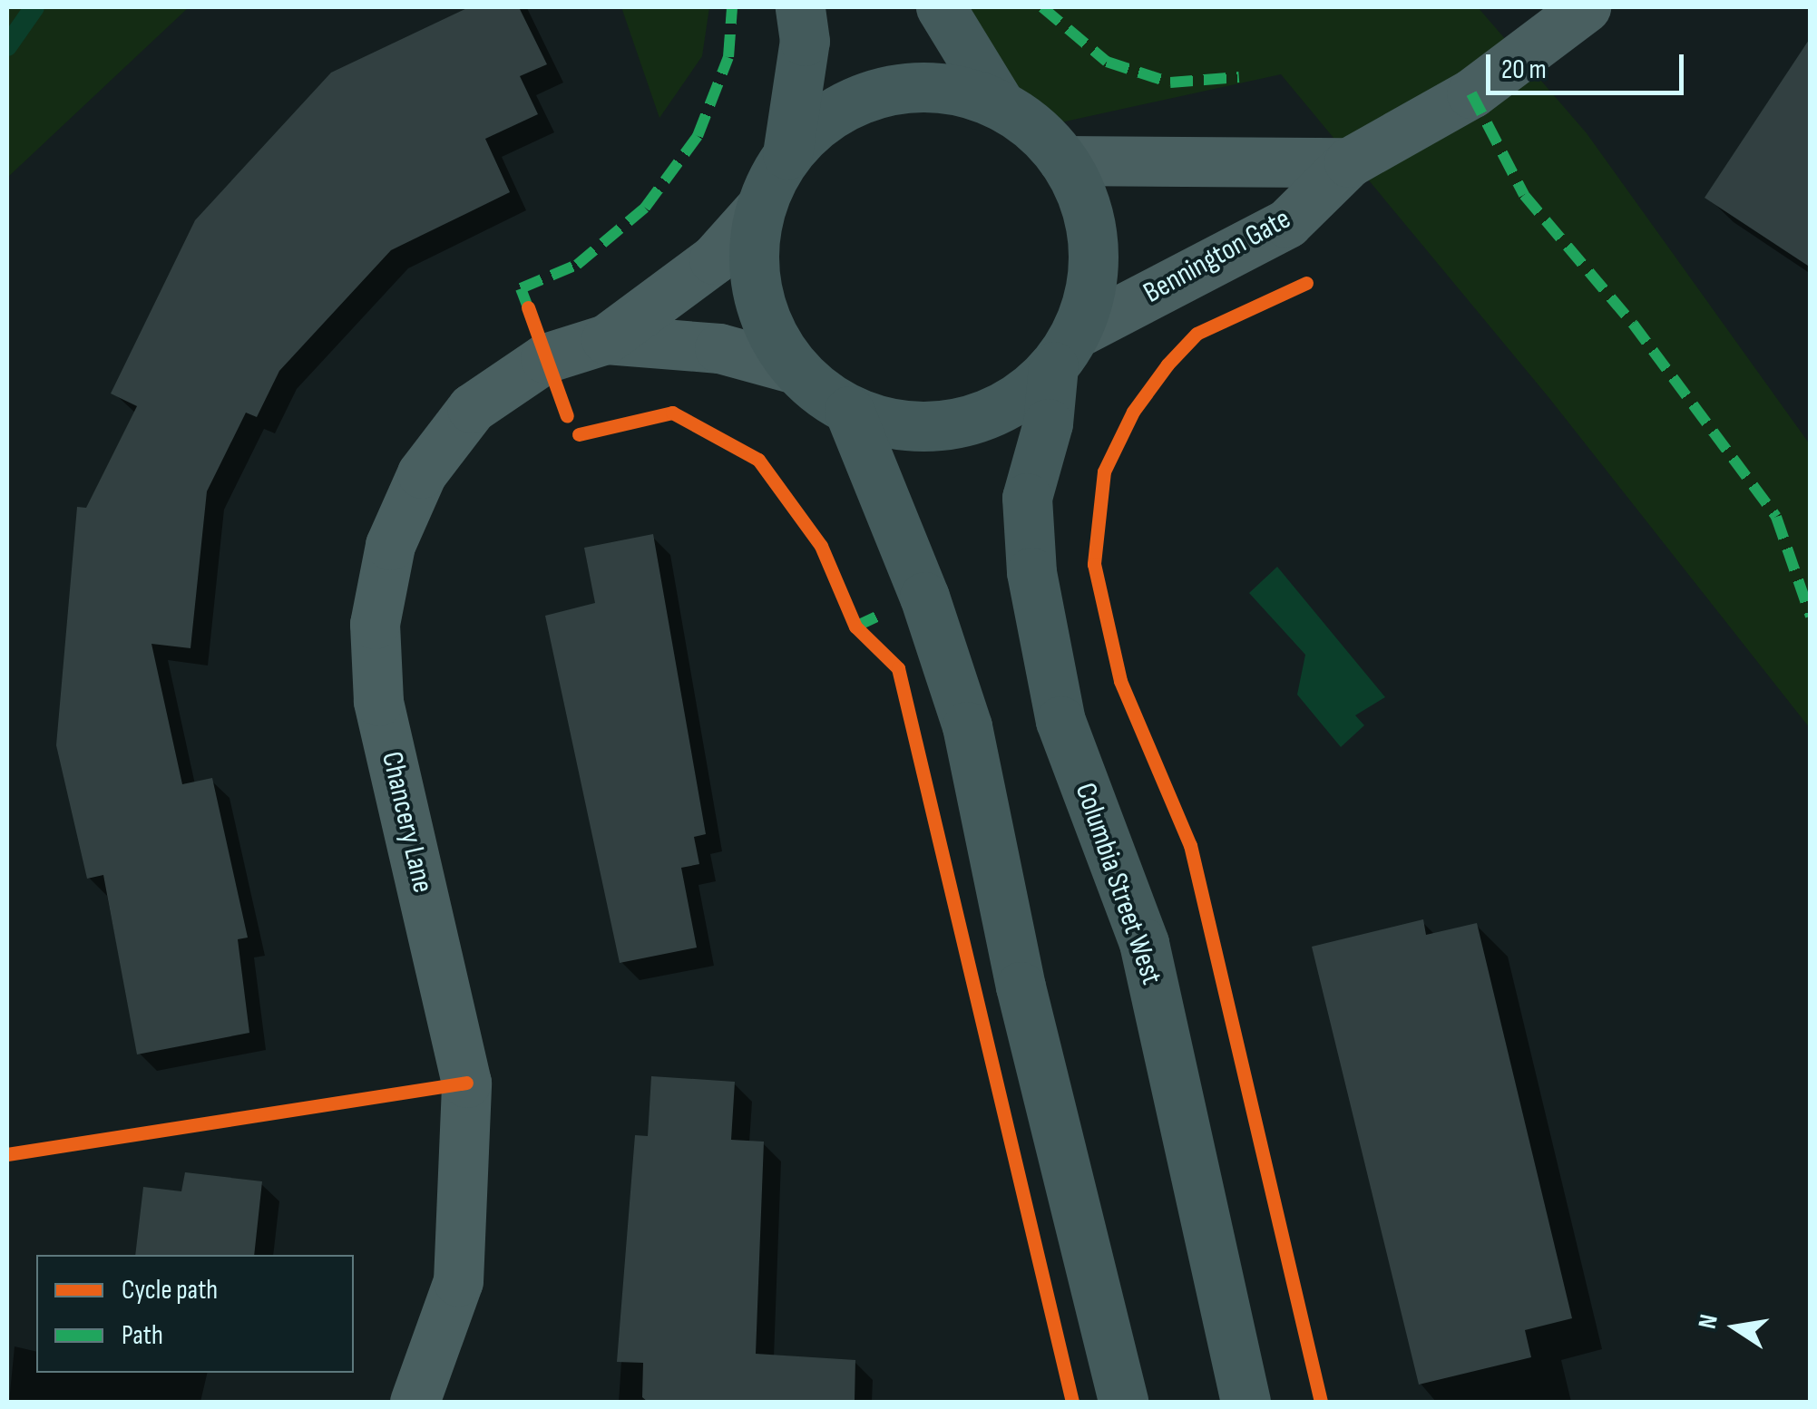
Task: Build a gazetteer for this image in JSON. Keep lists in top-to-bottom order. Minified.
{"streets":{"main road":["Columbia Street West"],"street":["Bennington Gate","Chancery Lane"]},"crossings":[["Bennington Gate","Columbia Street West"]],"legend":["Cycle path","Path"],"scale_bar":"20 m","north":"left"}
